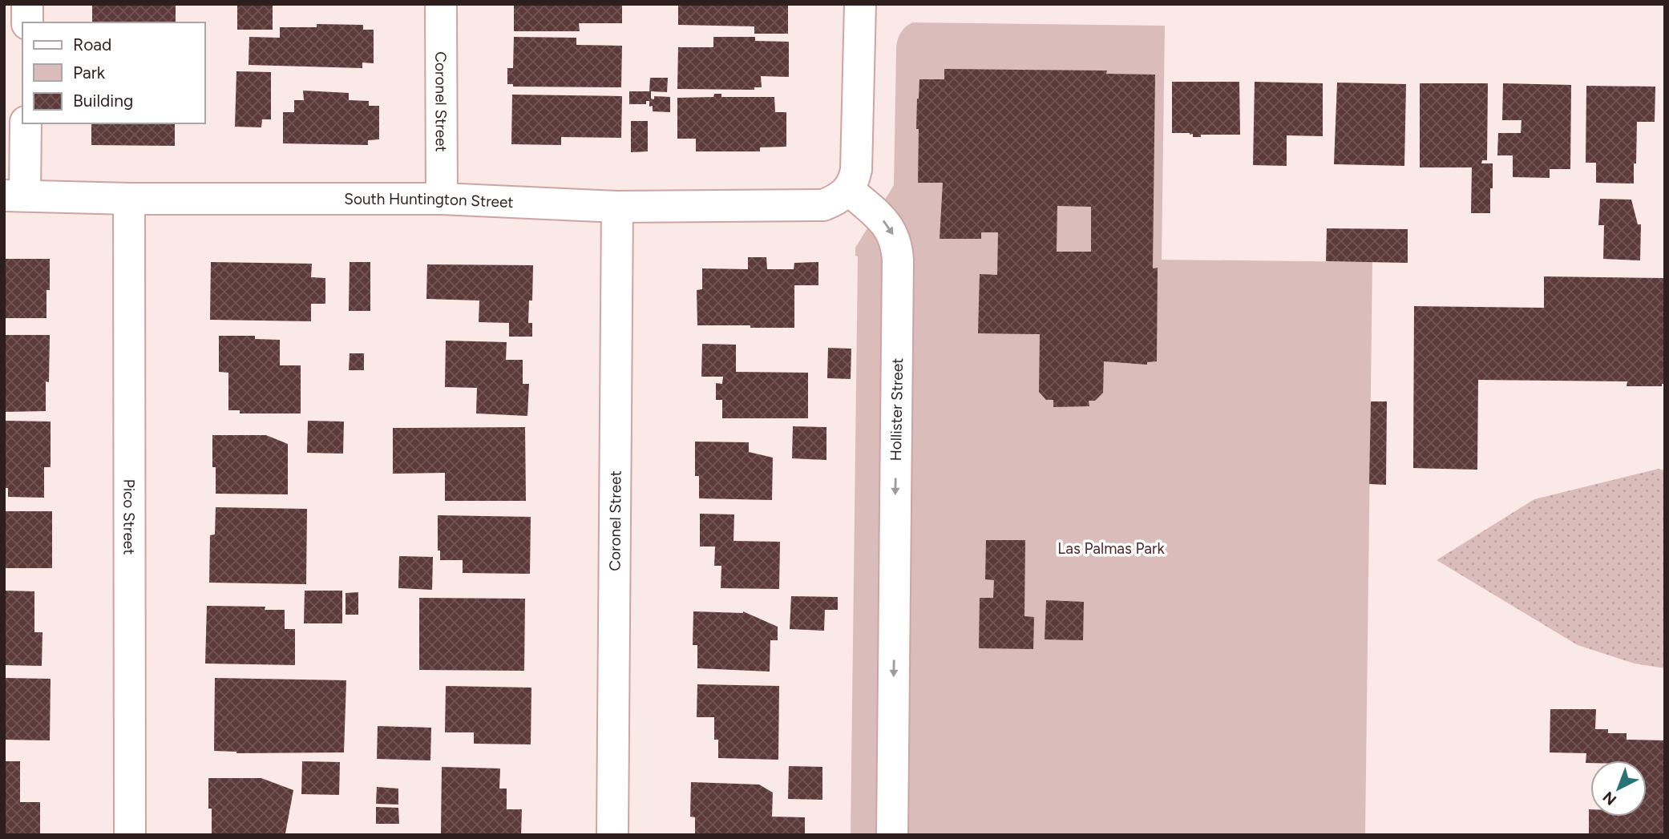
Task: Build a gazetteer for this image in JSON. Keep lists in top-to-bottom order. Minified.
{"streets":{"street":["Coronel Street","South Huntington Street","Hollister Street","Pico Street"]},"crossings":[["Coronel Street","South Huntington Street"],["South Huntington Street","Hollister Street"],["South Huntington Street","Pico Street"]],"one_way":["Hollister Street"],"parks":["Las Palmas Park"],"legend":["Road","Park","Building"],"north":"bottom left"}
